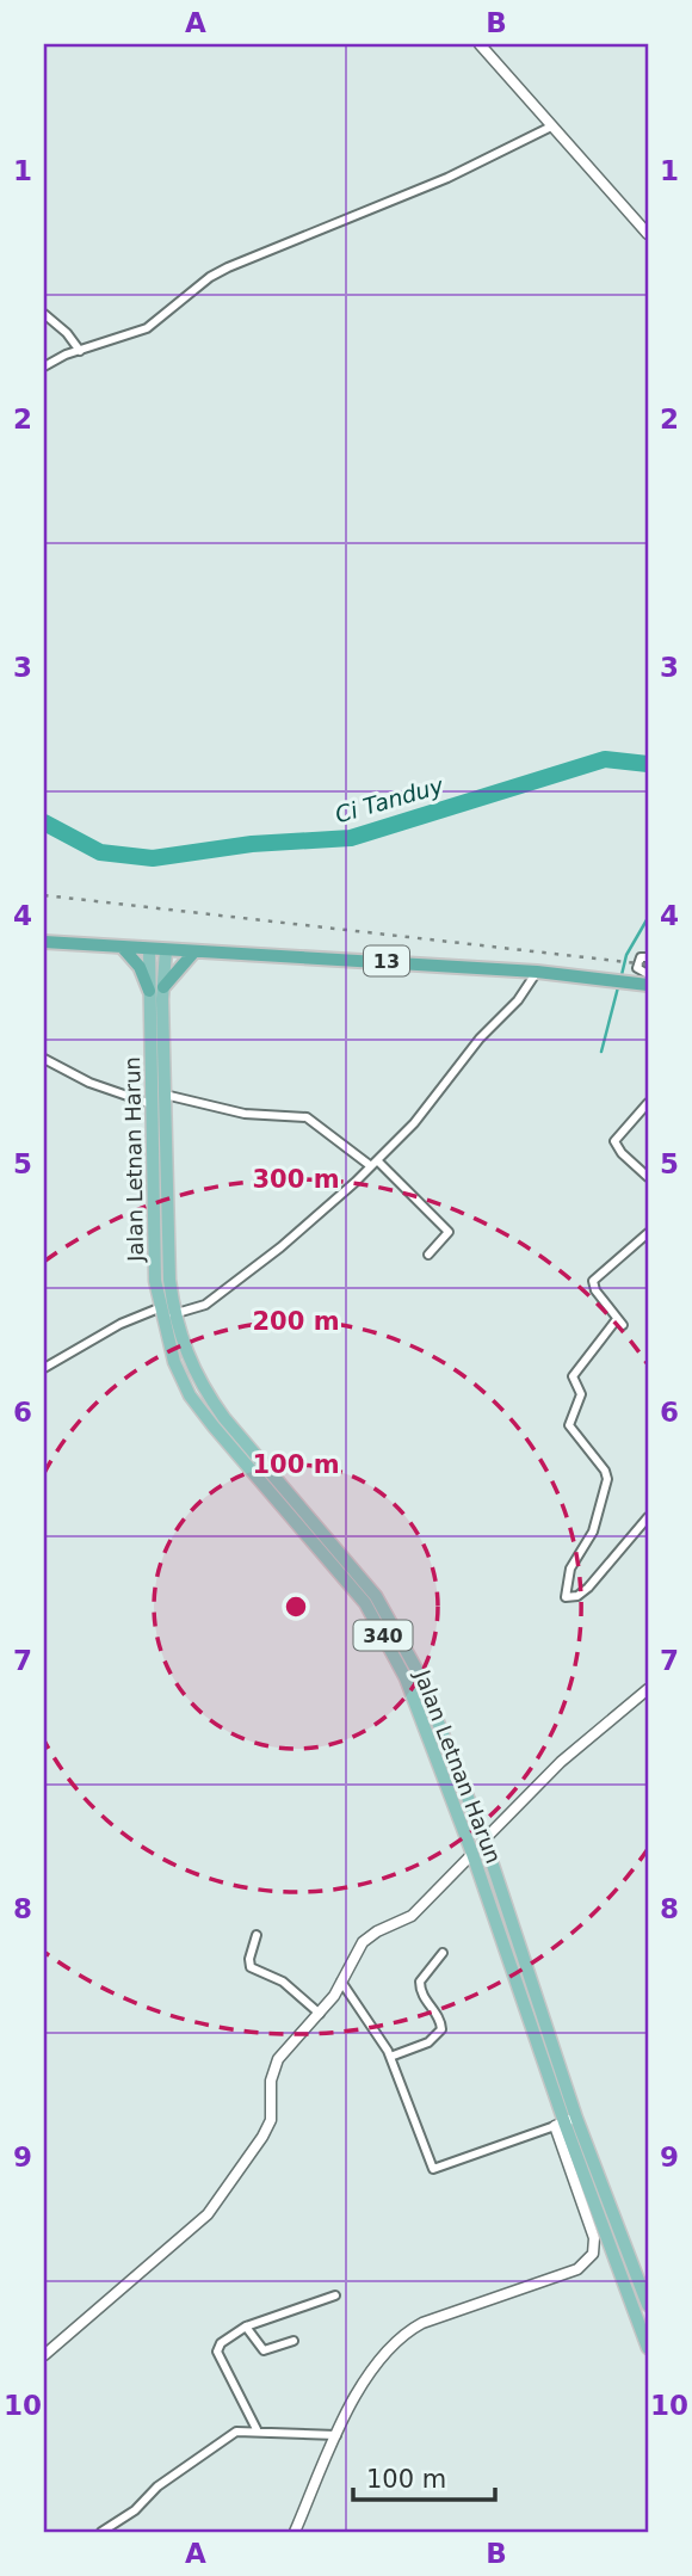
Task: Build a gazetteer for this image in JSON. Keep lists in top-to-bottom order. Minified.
{"streets":{"highway":["13"],"main road":["Jalan Letnan Harun","340"]},"crossings":[["13","Jalan Letnan Harun"]],"water":["Ci Tanduy"],"scale_bar":"100 m","grid":{"columns":["A","B"],"rows":["1","2","3","4","5","6","7","8","9","10"]},"rings":["300 m","200 m","100 m"]}
